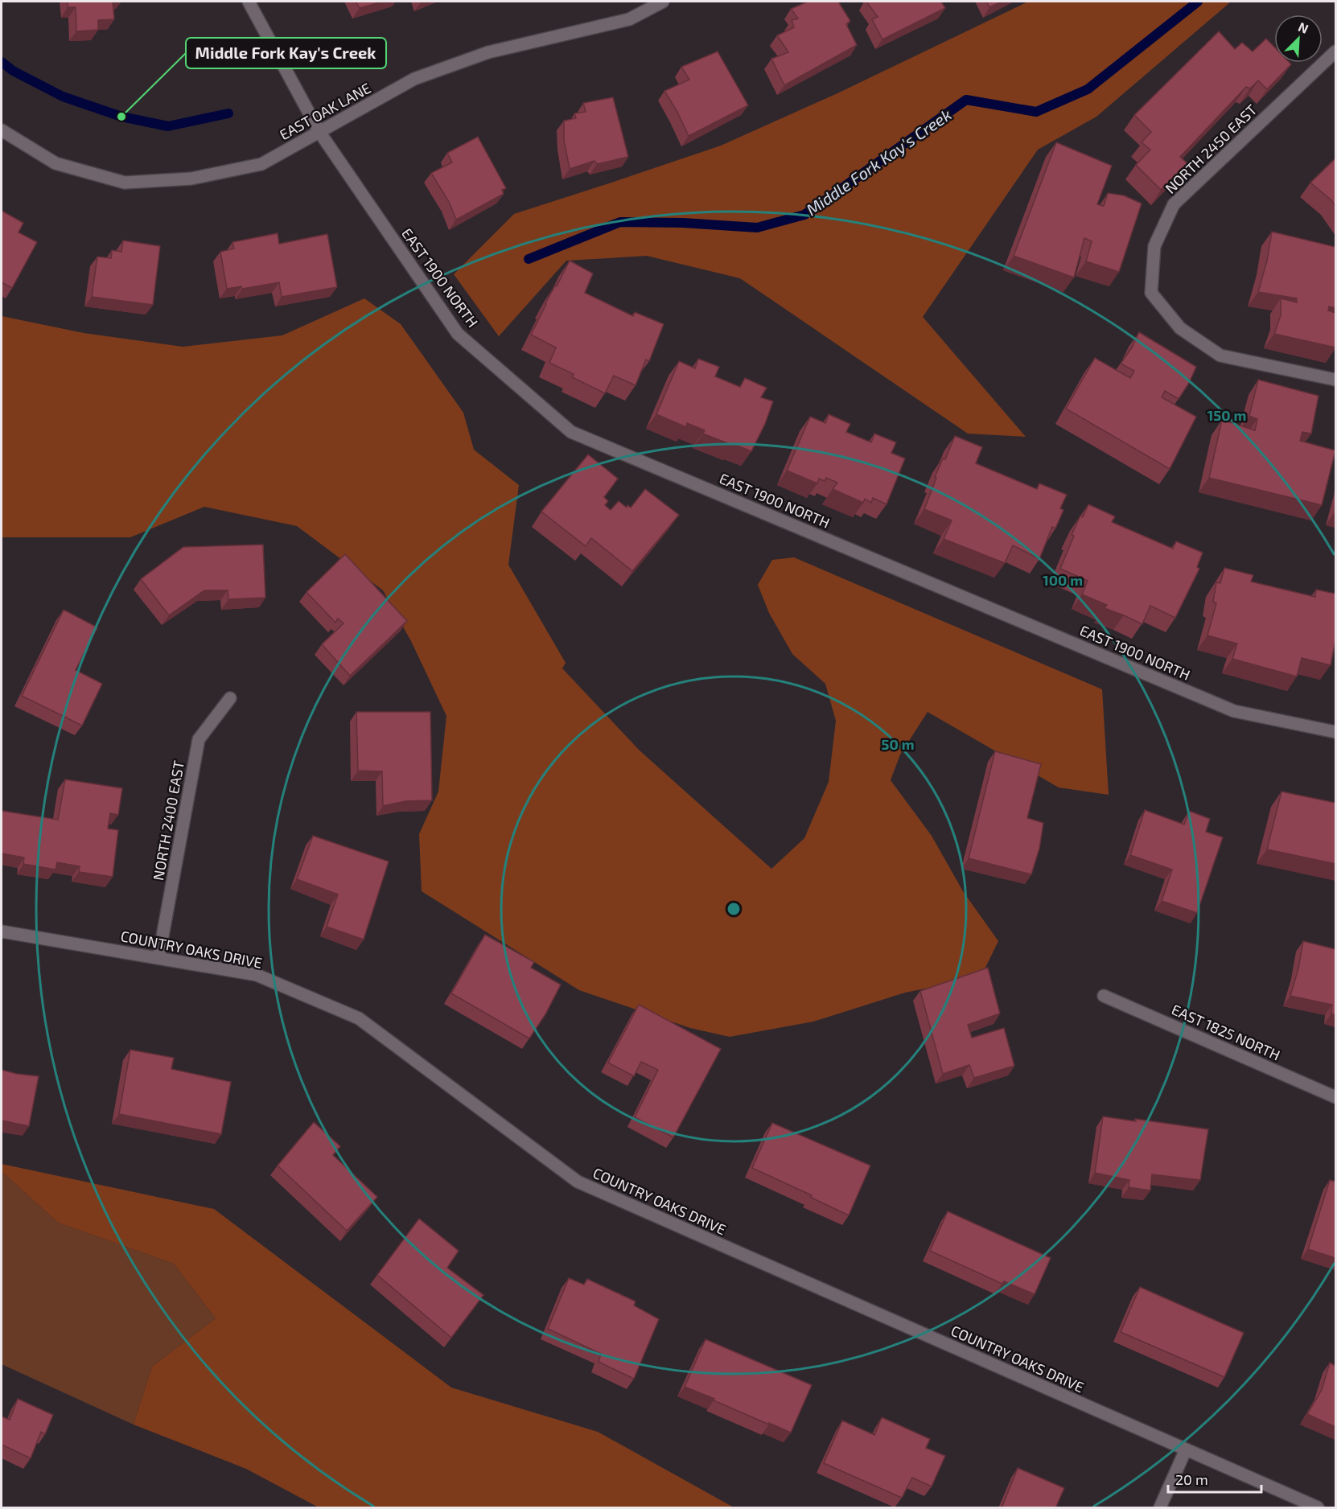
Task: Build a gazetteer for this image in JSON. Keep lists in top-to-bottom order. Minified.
{"streets":{"street":["EAST OAK LANE","NORTH 2450 EAST","EAST 1900 NORTH","NORTH 2400 EAST","COUNTRY OAKS DRIVE","EAST 1825 NORTH"]},"crossings":[["EAST OAK LANE","EAST 1900 NORTH"],["NORTH 2400 EAST","COUNTRY OAKS DRIVE"]],"water":["Middle Fork Kay's Creek"],"places":["Middle Fork Kay's Creek"],"scale_bar":"20 m","north":"top right","rings":["150 m","100 m","50 m"]}
